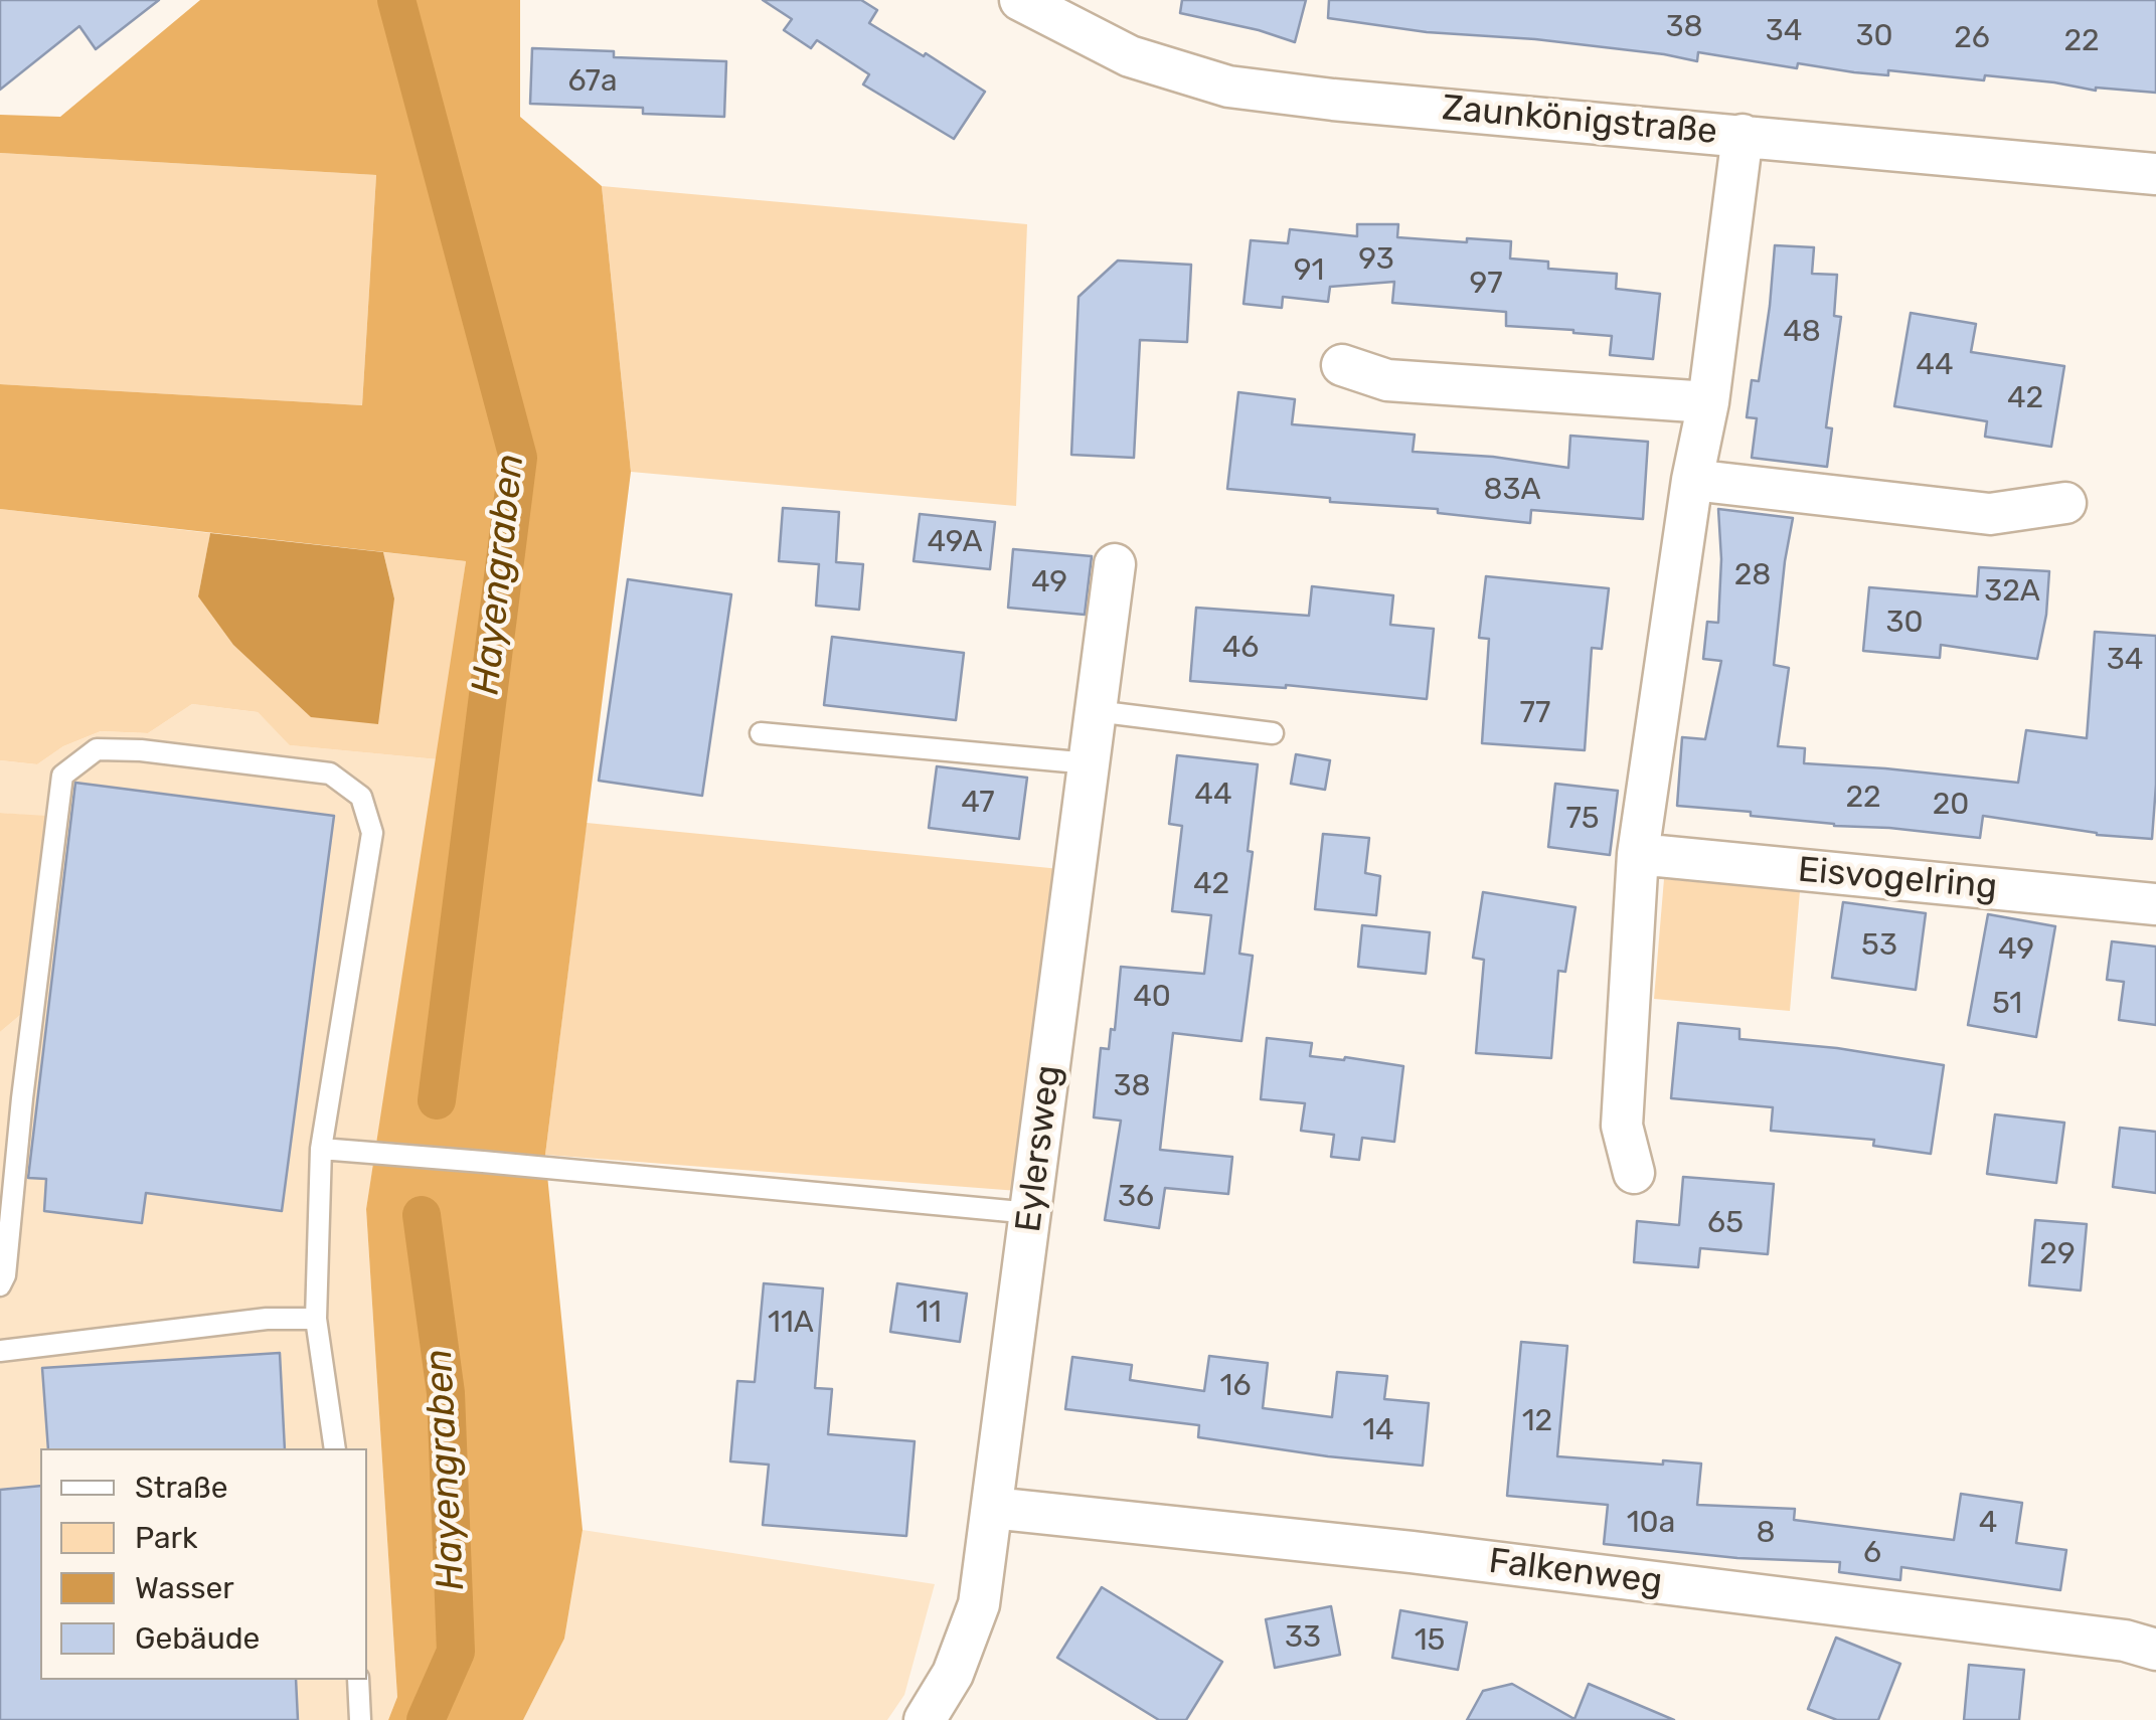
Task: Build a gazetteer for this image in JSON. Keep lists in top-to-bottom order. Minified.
{"streets":{"street":["Zaunkönigstraße","Eisvogelring","Eylersweg","Falkenweg"]},"crossings":[["Eylersweg","Falkenweg"]],"water":["Hayengraben"],"house_numbers":["38","34","30","26","22","67a","93","91","97","48","44","42","83A","49A","28","49","32A","30","46","34","77","44","22","47","20","75","42","53","49","40","51","38","36","65","29","11","11A","16","12","14","10a","4","8","6","33","15"],"legend":["Straße","Park","Wasser","Gebäude"]}
